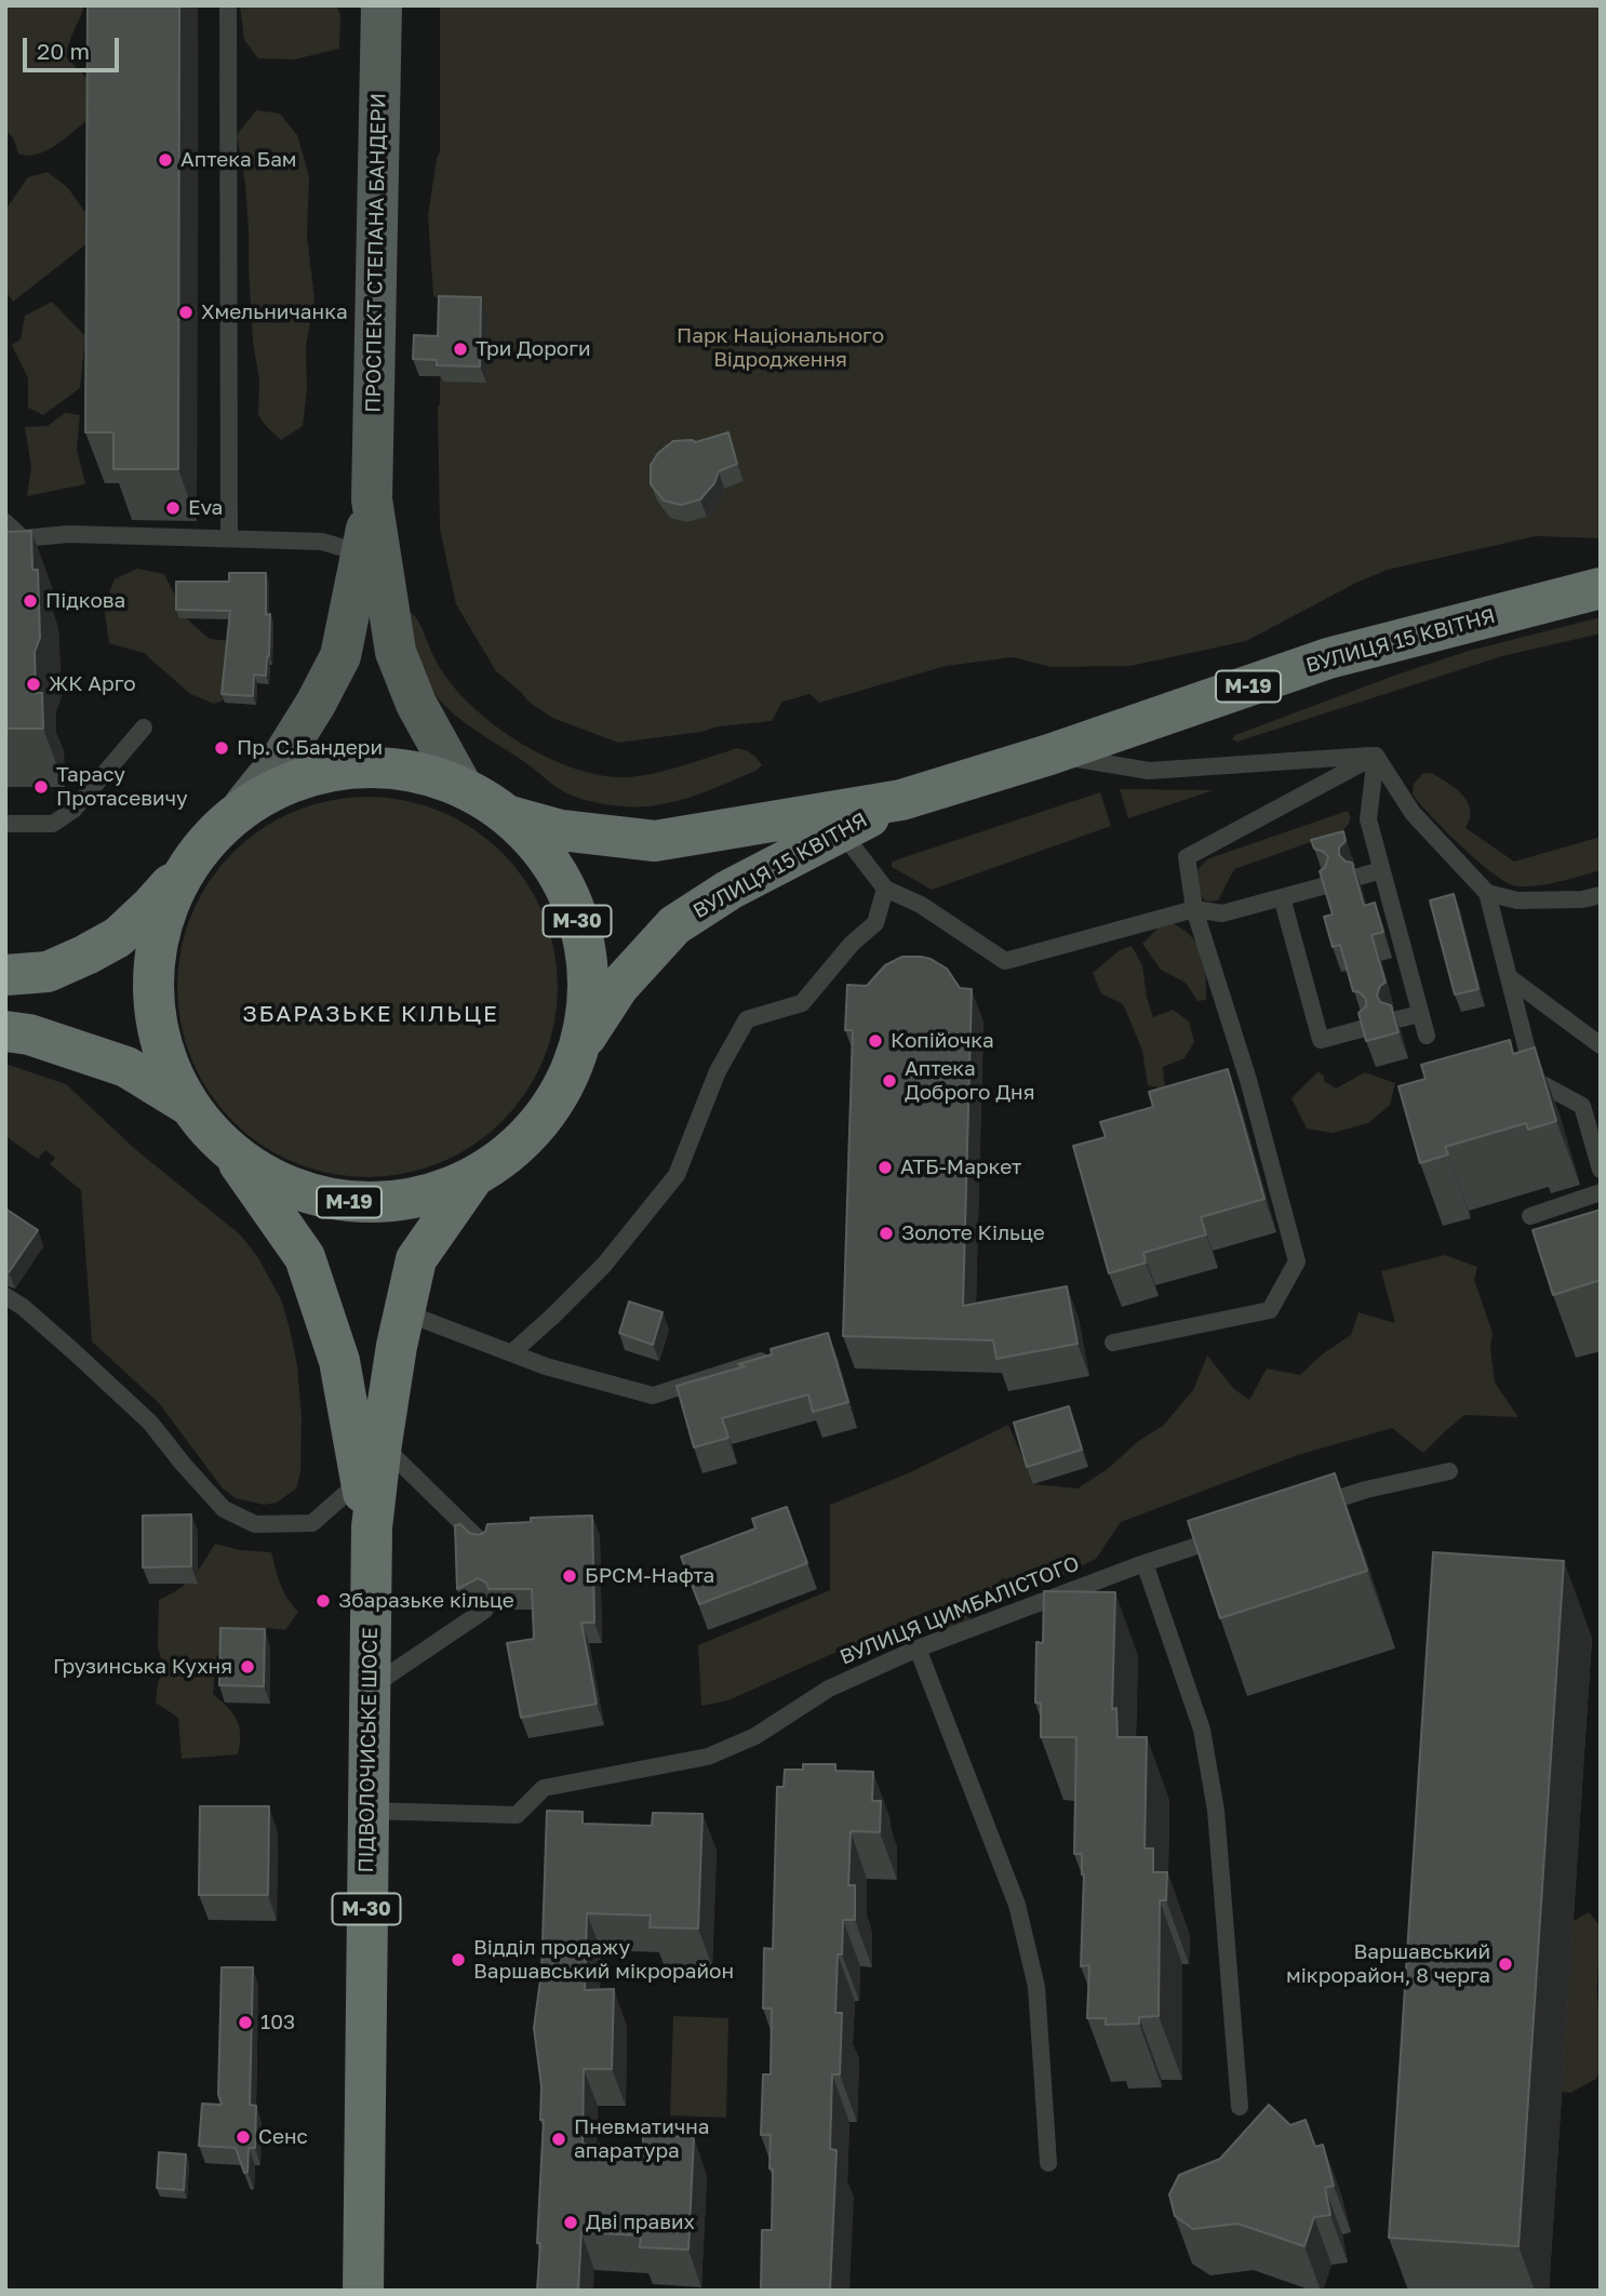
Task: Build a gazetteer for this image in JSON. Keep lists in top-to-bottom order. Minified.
{"streets":{"highway":["ВУЛИЦЯ 15 КВІТНЯ","М-19","М-30","ПІДВОЛОЧИСЬКЕ ШОСЕ"],"main road":["ПРОСПЕКТ СТЕПАНА БАНДЕРИ"],"lane":["ВУЛИЦЯ ЦИМБАЛІСТОГО"]},"crossings":[["ПРОСПЕКТ СТЕПАНА БАНДЕРИ","М-19"],["ВУЛИЦЯ 15 КВІТНЯ","М-19"],["ВУЛИЦЯ 15 КВІТНЯ","М-30"],["М-19","М-30"],["М-19","ПІДВОЛОЧИСЬКЕ ШОСЕ"],["ВУЛИЦЯ ЦИМБАЛІСТОГО","ПІДВОЛОЧИСЬКЕ ШОСЕ"]],"districts":["ЗБАРАЗЬКЕ КІЛЬЦЕ"],"parks":["Парк Національного Відродження"],"places":["Аптека Бам","Хмельничанка","Три Дороги","Eva","Підкова","ЖК Арго","Пр. С.Бандери","Тарасу Протасевичу","Копійочка","Аптека Доброго Дня","АТБ-Маркет","Золоте Кільце","БРСМ-Нафта","Збаразьке кільце","Грузинська Кухня","Відділ продажу Варшавський мікрорайон","Варшавський мікрорайон, 8 черга","103","Сенс","Пневматична апаратура","Дві правих"],"scale_bar":"20 m"}
